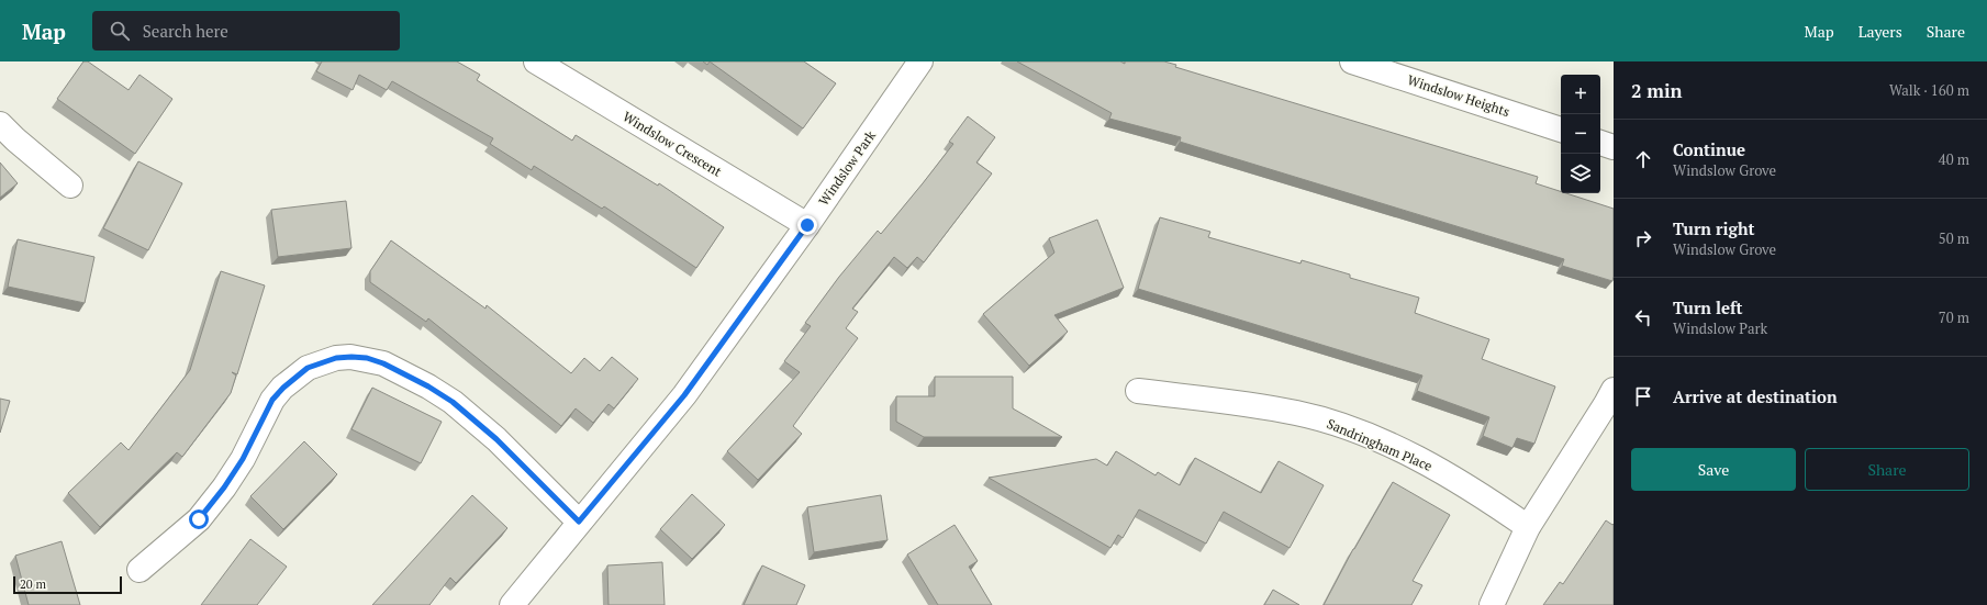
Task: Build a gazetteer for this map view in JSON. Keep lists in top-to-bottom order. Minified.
{"streets":{"street":["Windslow Heights","Windslow Crescent","Windslow Park","Sandringham Place"]},"crossings":[["Windslow Crescent","Windslow Park"]],"scale_bar":"20 m","page":{"header":"Map","search":"Search here","nav":["Map","Layers","Share"],"heading":["2 min","Walk · 160 m"],"map_buttons":["+","−"],"list":[["Continue","Windslow Grove","40 m"],["Turn right","Windslow Grove","50 m"],["Turn left","Windslow Park","70 m"],"Arrive at destination"],"buttons":["Save","Share"],"scale":"20 m"}}
